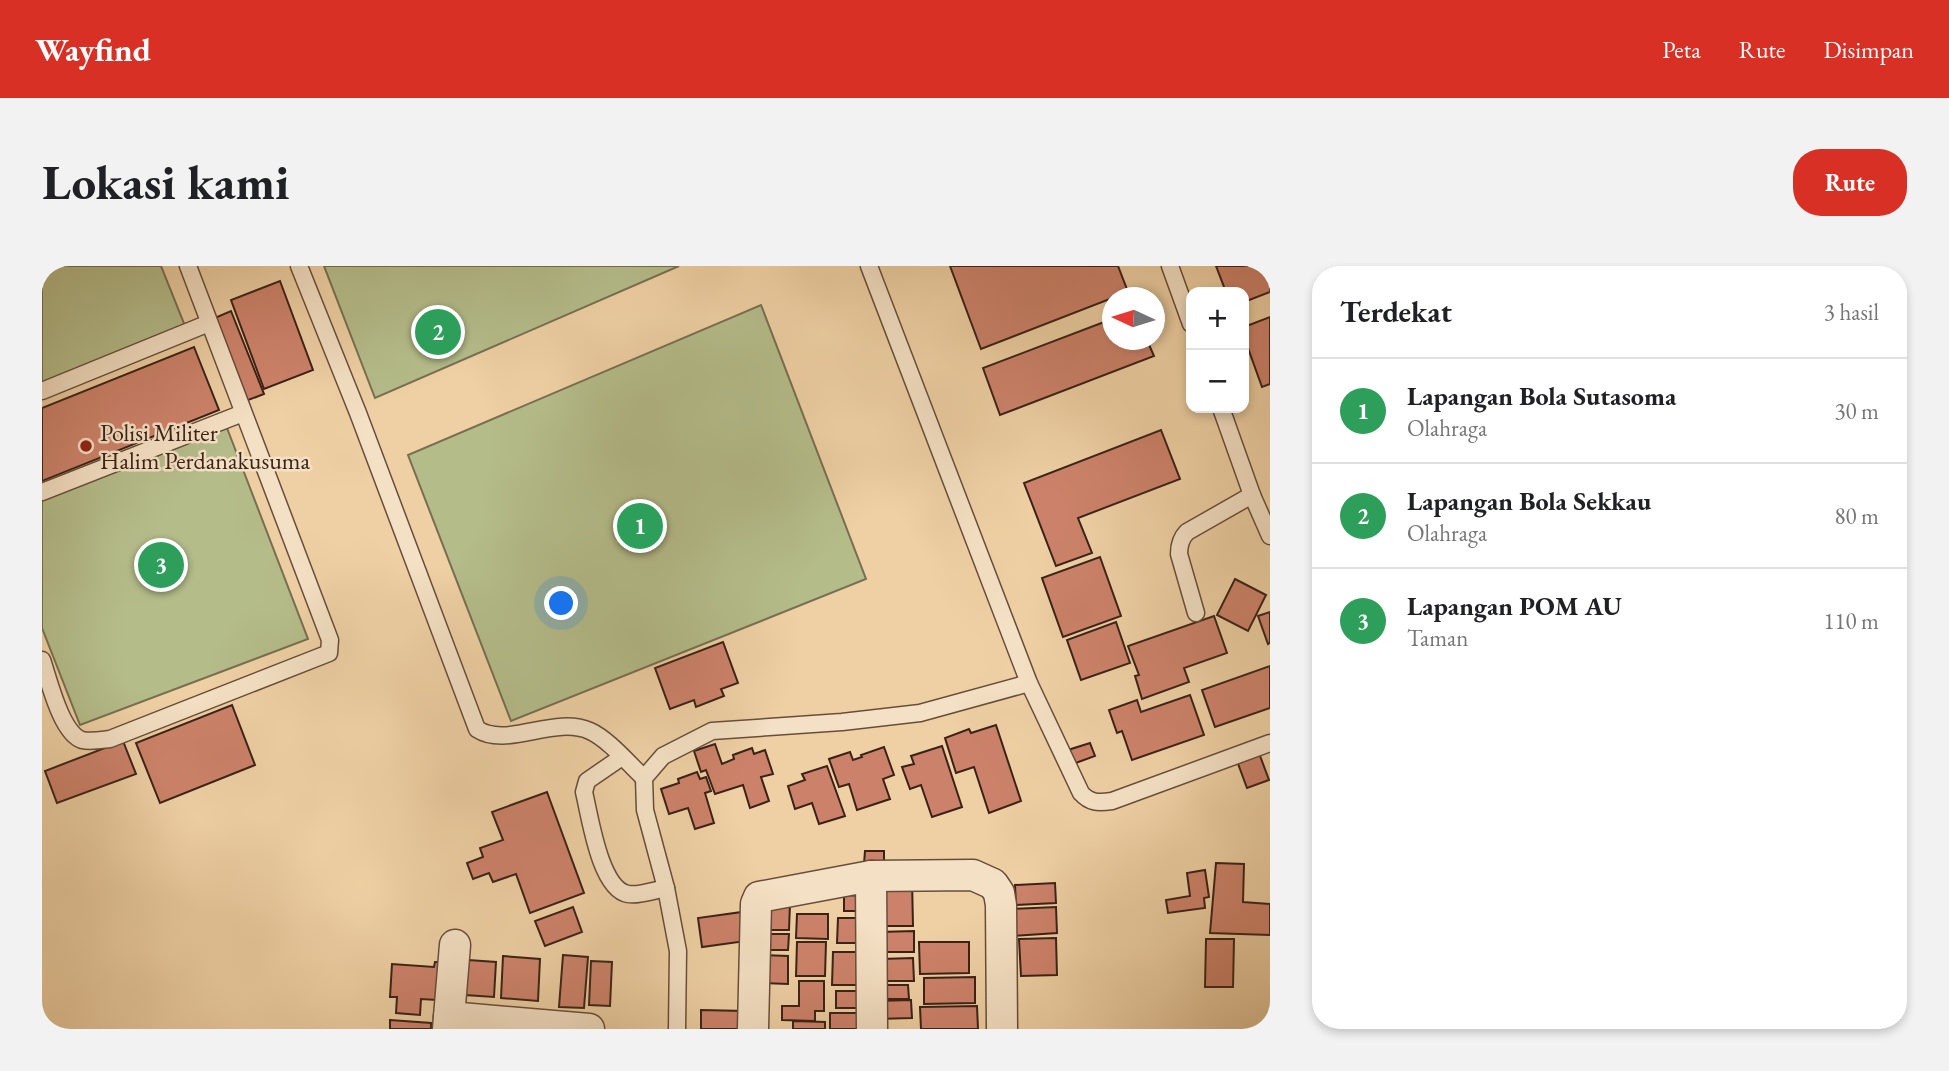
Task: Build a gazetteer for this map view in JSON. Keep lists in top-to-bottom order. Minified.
{"places":["Polisi Militer Halim Perdanakusuma"],"north":"left","page":{"header":"Wayfind","nav":["Peta","Rute","Disimpan"],"buttons":"Rute","title":"Lokasi kami","heading":["Terdekat","3 hasil"],"map_buttons":["+","−"],"pins":["2","1","3"],"list":[{"mark":"1","name":"Lapangan Bola Sutasoma","note":"Olahraga","value":"30 m"},{"mark":"2","name":"Lapangan Bola Sekkau","note":"Olahraga","value":"80 m"},{"mark":"3","name":"Lapangan POM AU","note":"Taman","value":"110 m"}]}}
